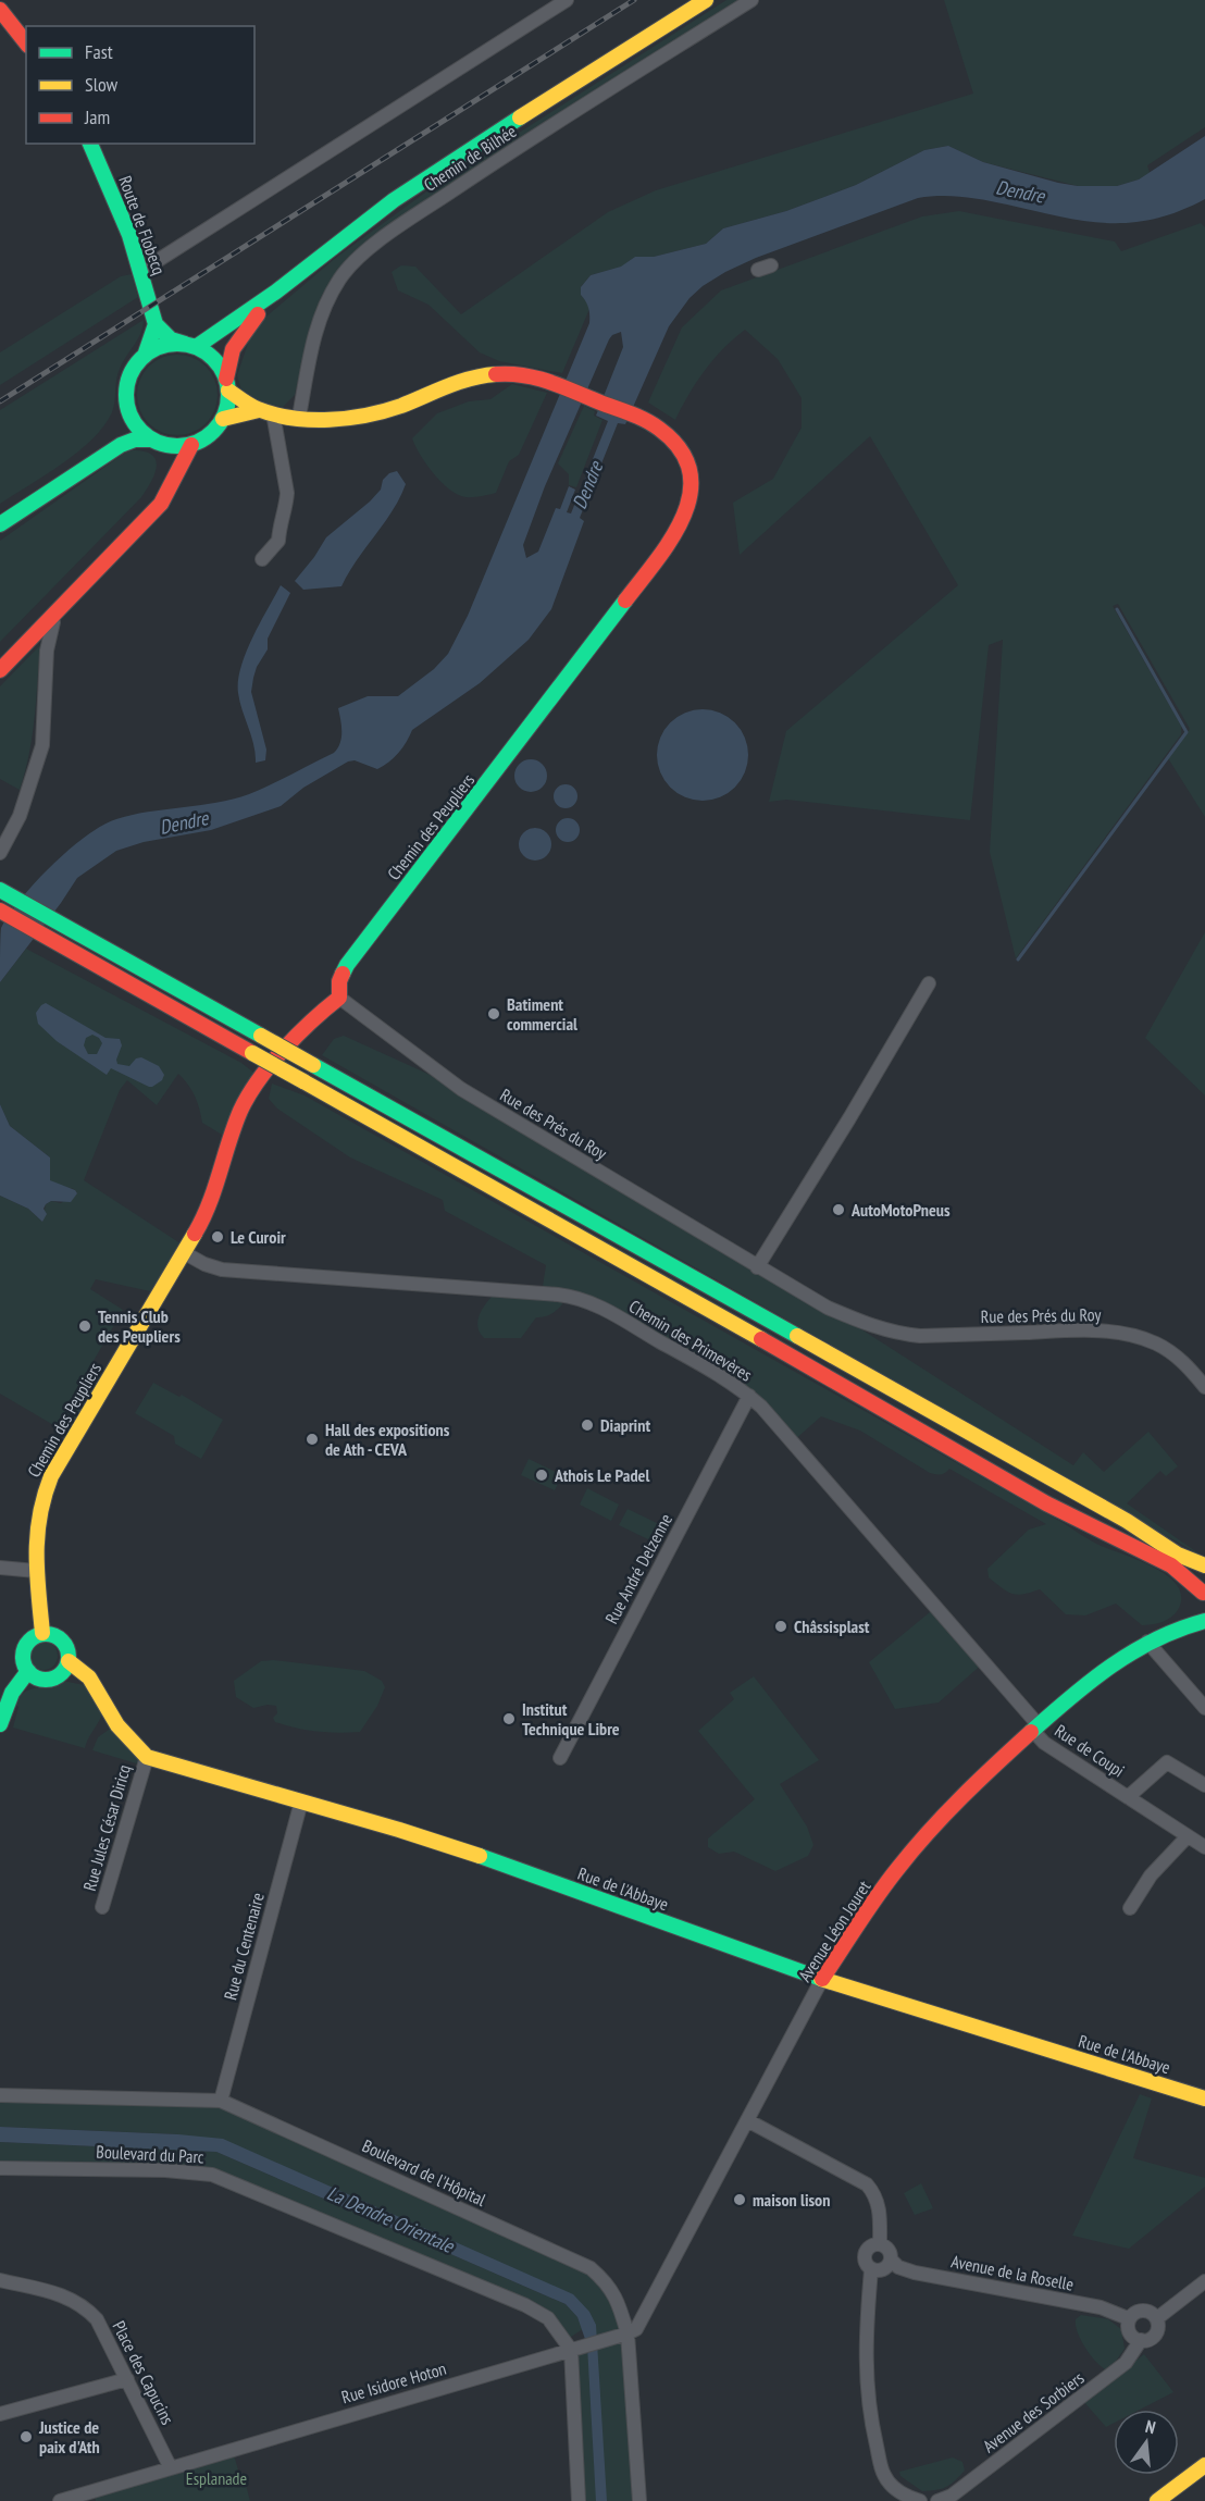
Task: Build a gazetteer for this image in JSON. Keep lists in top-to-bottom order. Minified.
{"streets":{"main road":["Route de Flobecq","Chemin des Peupliers","Rue de l'Abbaye","Avenue Léon Jouret"],"street":["Chemin de Bilhée","Rue des Prés du Roy","Chemin des Primevères","Rue André Delzenne","Rue de Coupi","Rue Jules César Diricq","Rue du Centenaire","Boulevard du Parc","Boulevard de l'Hôpital","Avenue de la Roselle","Place des Capucins","Rue Isidore Hoton","Avenue des Sorbiers"]},"crossings":[["Chemin de Bilhée","Chemin des Peupliers"],["Chemin des Peupliers","Rue des Prés du Roy"],["Chemin des Peupliers","Chemin des Primevères"],["Chemin des Primevères","Rue André Delzenne"],["Chemin des Primevères","Rue de Coupi"],["Chemin des Primevères","Avenue Léon Jouret"],["Rue de Coupi","Avenue Léon Jouret"],["Rue Jules César Diricq","Rue de l'Abbaye"],["Rue de l'Abbaye","Avenue Léon Jouret"],["Rue de l'Abbaye","Rue du Centenaire"],["Avenue Léon Jouret","Boulevard de l'Hôpital"],["Avenue Léon Jouret","Rue Isidore Hoton"],["Rue du Centenaire","Boulevard de l'Hôpital"],["Boulevard du Parc","Rue Isidore Hoton"],["Boulevard de l'Hôpital","Rue Isidore Hoton"],["Avenue de la Roselle","Avenue des Sorbiers"],["Place des Capucins","Rue Isidore Hoton"]],"water":["Dendre","La Dendre Orientale"],"parks":["Esplanade"],"places":["Batiment commercial","AutoMotoPneus","Le Curoir","Tennis Club des Peupliers","Diaprint","Hall des expositions de Ath - CEVA","Athois Le Padel","Châssisplast","Institut Technique Libre","maison lison","Justice de paix d'Ath"],"legend":["Fast","Slow","Jam"],"north":"top"}
